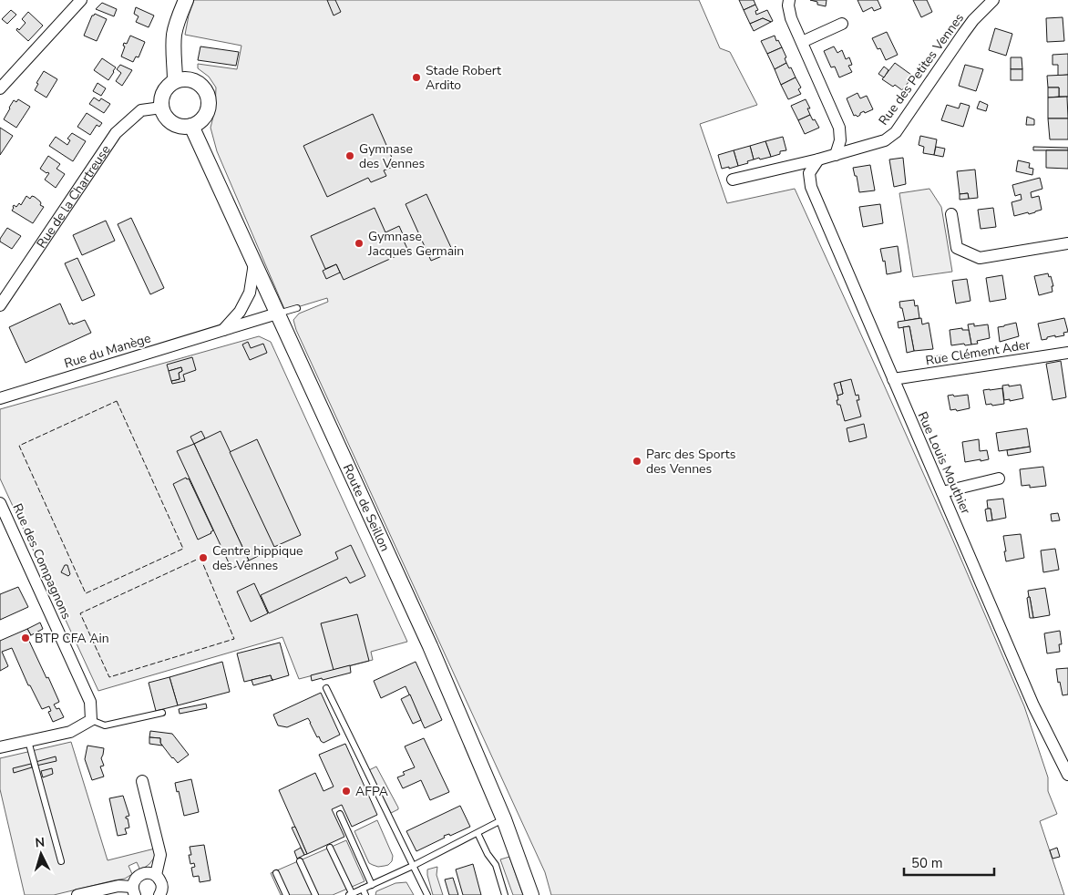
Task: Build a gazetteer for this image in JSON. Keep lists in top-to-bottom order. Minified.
{"streets":{"street":["Rue des Petites Vennes","Rue de la Chartreuse","Rue du Manège","Rue Clément Ader","Rue Louis Mouthier","Route de Seillon","Rue des Compagnons"]},"crossings":[["Rue des Petites Vennes","Rue Louis Mouthier"],["Rue de la Chartreuse","Route de Seillon"],["Rue du Manège","Route de Seillon"],["Rue Clément Ader","Rue Louis Mouthier"]],"places":["Stade Robert Ardito","Gymnase des Vennes","Gymnase Jacques Germain","Parc des Sports des Vennes","Centre hippique des Vennes","BTP CFA Ain","AFPA"],"scale_bar":"50 m","north":"top"}
